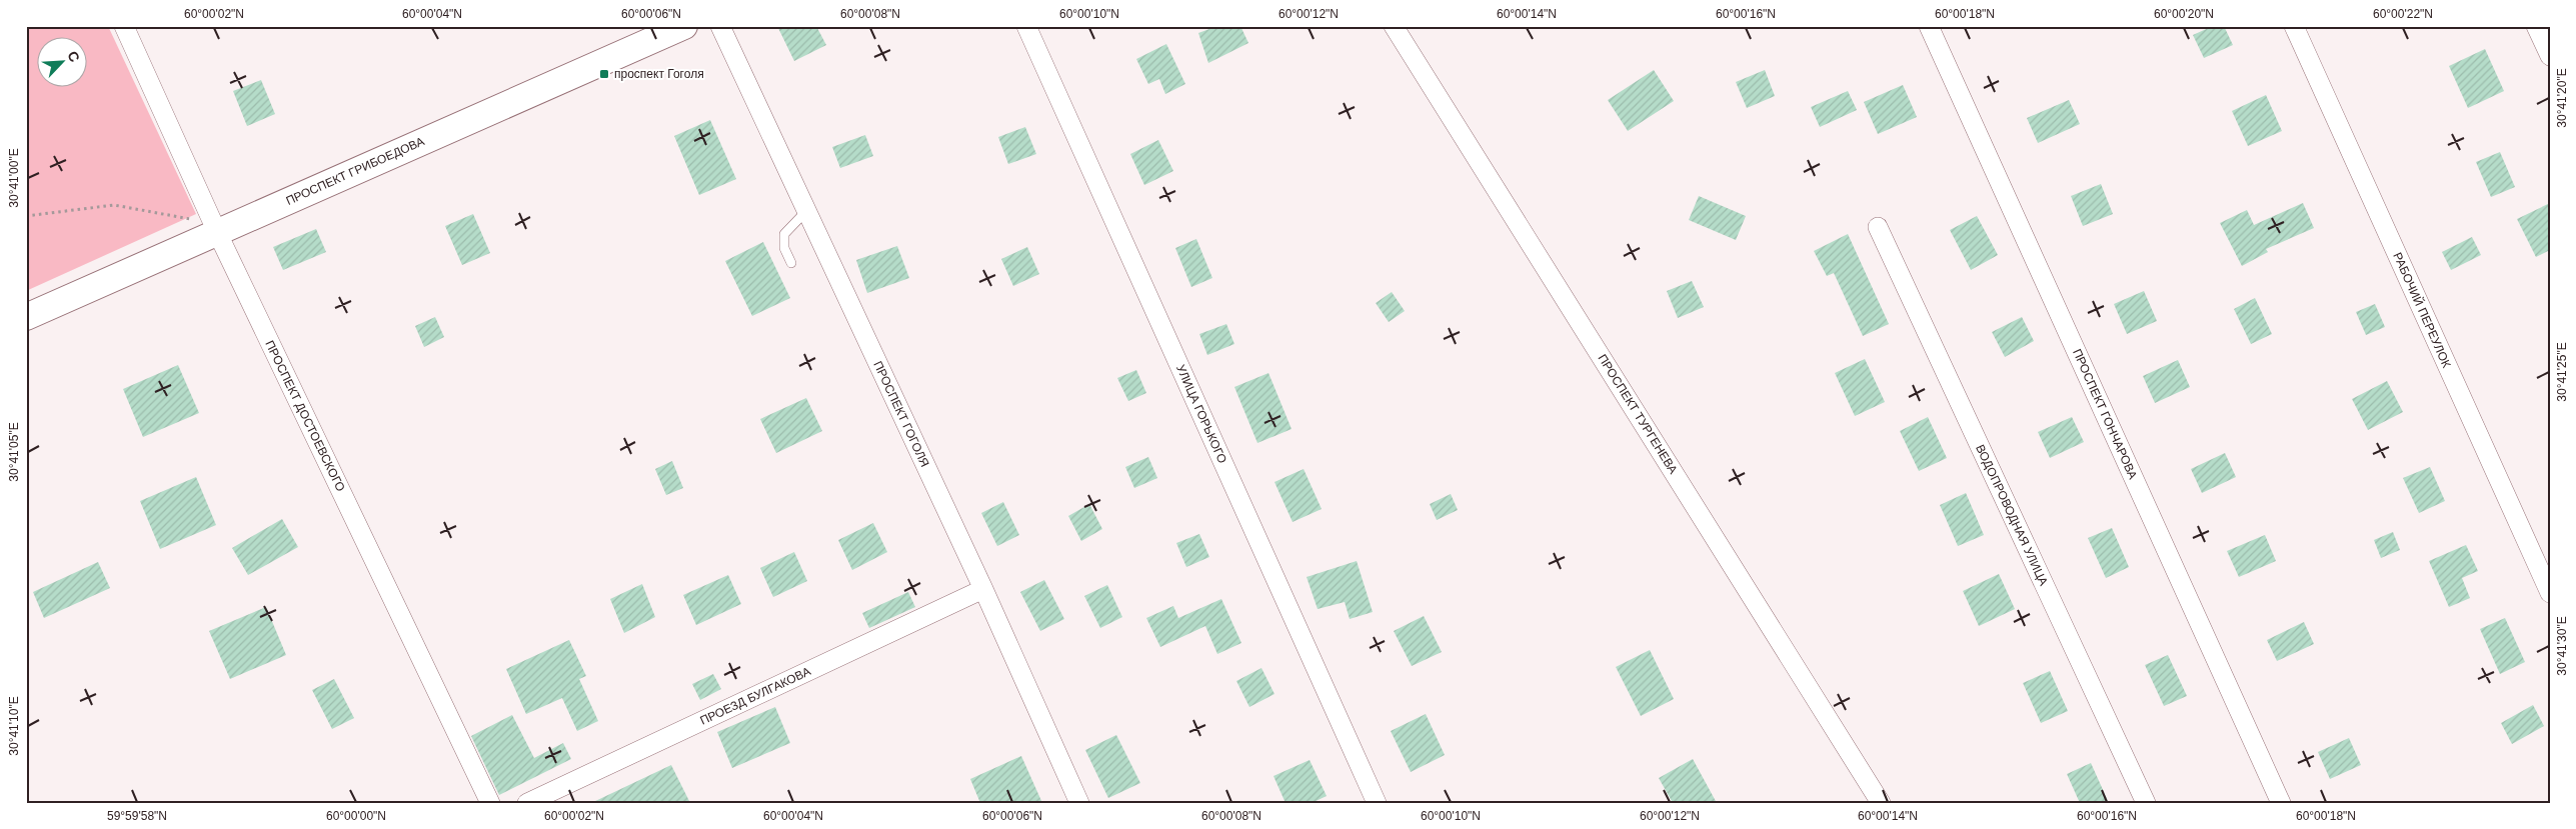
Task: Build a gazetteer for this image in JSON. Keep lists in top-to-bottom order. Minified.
{"streets":{"street":["ПРОСПЕКТ ГРИБОЕДОВА","РАБОЧИЙ ПЕРЕУЛОК","ПРОСПЕКТ ГОГОЛЯ","УЛИЦА ГОРЬКОГО","ПРОСПЕКТ ТУРГЕНЕВА","ПРОСПЕКТ ГОНЧАРОВА","ПРОСПЕКТ ДОСТОЕВСКОГО","ВОДОПРОВОДНАЯ УЛИЦА","ПРОЕЗД БУЛГАКОВА"]},"crossings":[["ПРОСПЕКТ ГРИБОЕДОВА","ПРОСПЕКТ ДОСТОЕВСКОГО"],["ПРОСПЕКТ ГОГОЛЯ","ПРОЕЗД БУЛГАКОВА"]],"places":{"transit":["проспект Гоголя"]},"north":"top right","coordinates":["60°00'02\"N","60°00'04\"N","60°00'06\"N","60°00'08\"N","60°00'10\"N","60°00'12\"N","60°00'14\"N","60°00'16\"N","60°00'18\"N","60°00'20\"N","60°00'22\"N","30°41'20\"E","30°41'00\"E","30°41'25\"E","30°41'05\"E","30°41'30\"E","30°41'10\"E","59°59'58\"N","60°00'00\"N"]}
